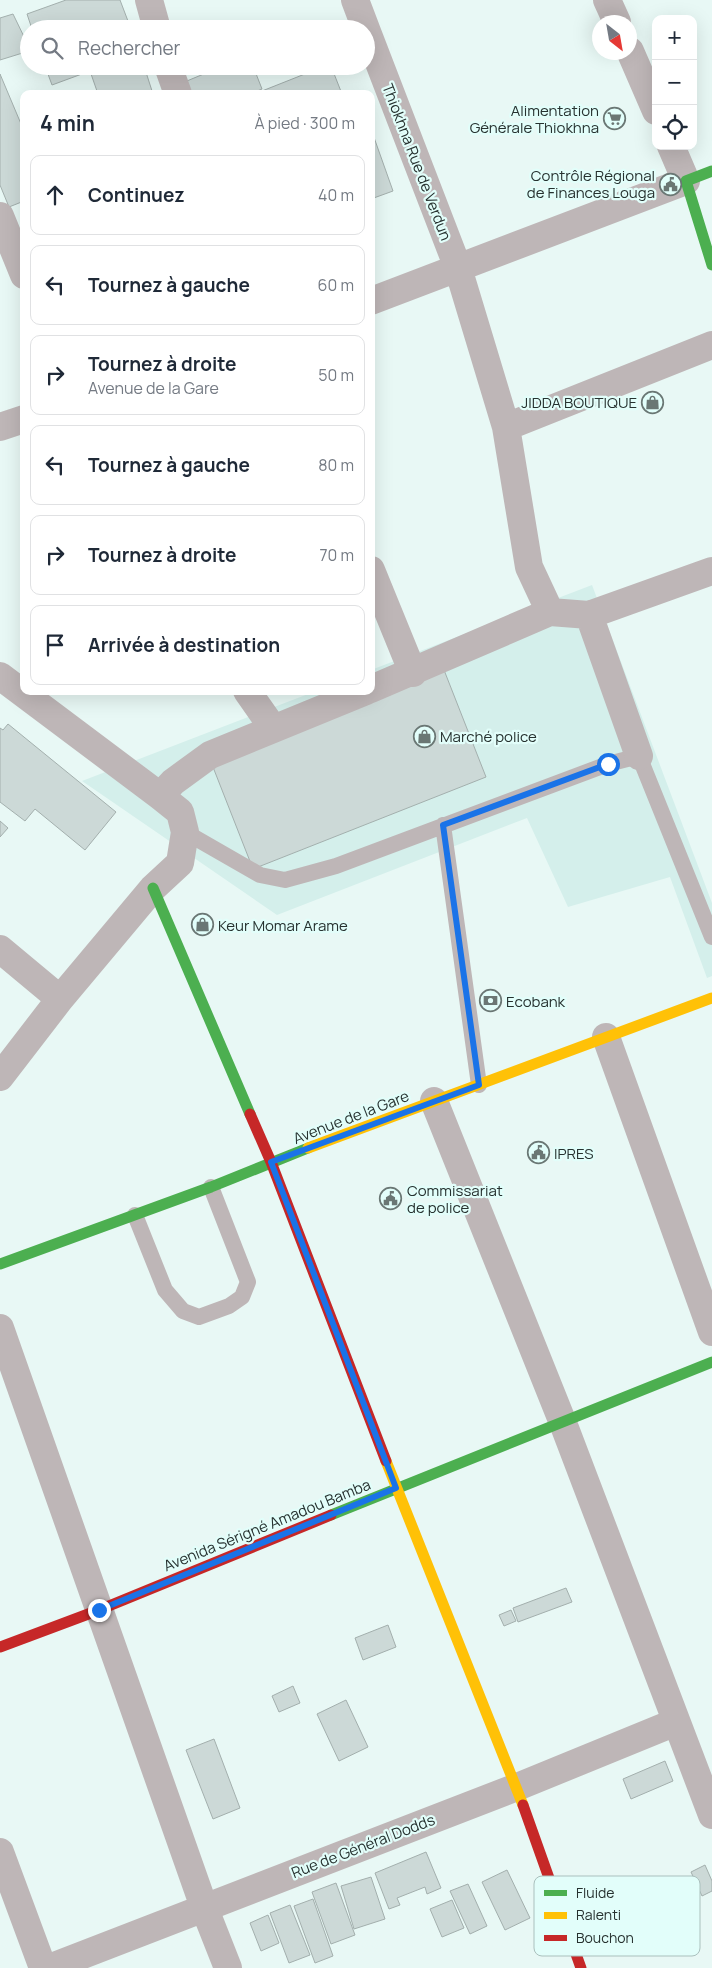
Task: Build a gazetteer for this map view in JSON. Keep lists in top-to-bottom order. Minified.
{"streets":{"street":["Thiokhna Rue de Verdun","Avenue de la Gare","Avenida Sérigné Amadou Bamba","Rue de Général Dodds"]},"places":{"supermarket":["Alimentation Générale Thiokhna"],"public building":["Contrôle Régional de Finances Louga","IPRES","Commissariat de police"],"shop":["JIDDA BOUTIQUE","Marché police","Keur Momar Arame"],"bank":["Ecobank"]},"legend":["Fluide","Ralenti","Bouchon"],"north":"bottom right","page":{"map_buttons":["+","−"],"search":"Rechercher","heading":["4 min","À pied · 300 m"],"list":[["Continuez","40 m"],["Tournez à gauche","60 m"],["Tournez à droite","Avenue de la Gare","50 m"],["Tournez à gauche","80 m"],["Tournez à droite","70 m"],"Arrivée à destination"]}}
